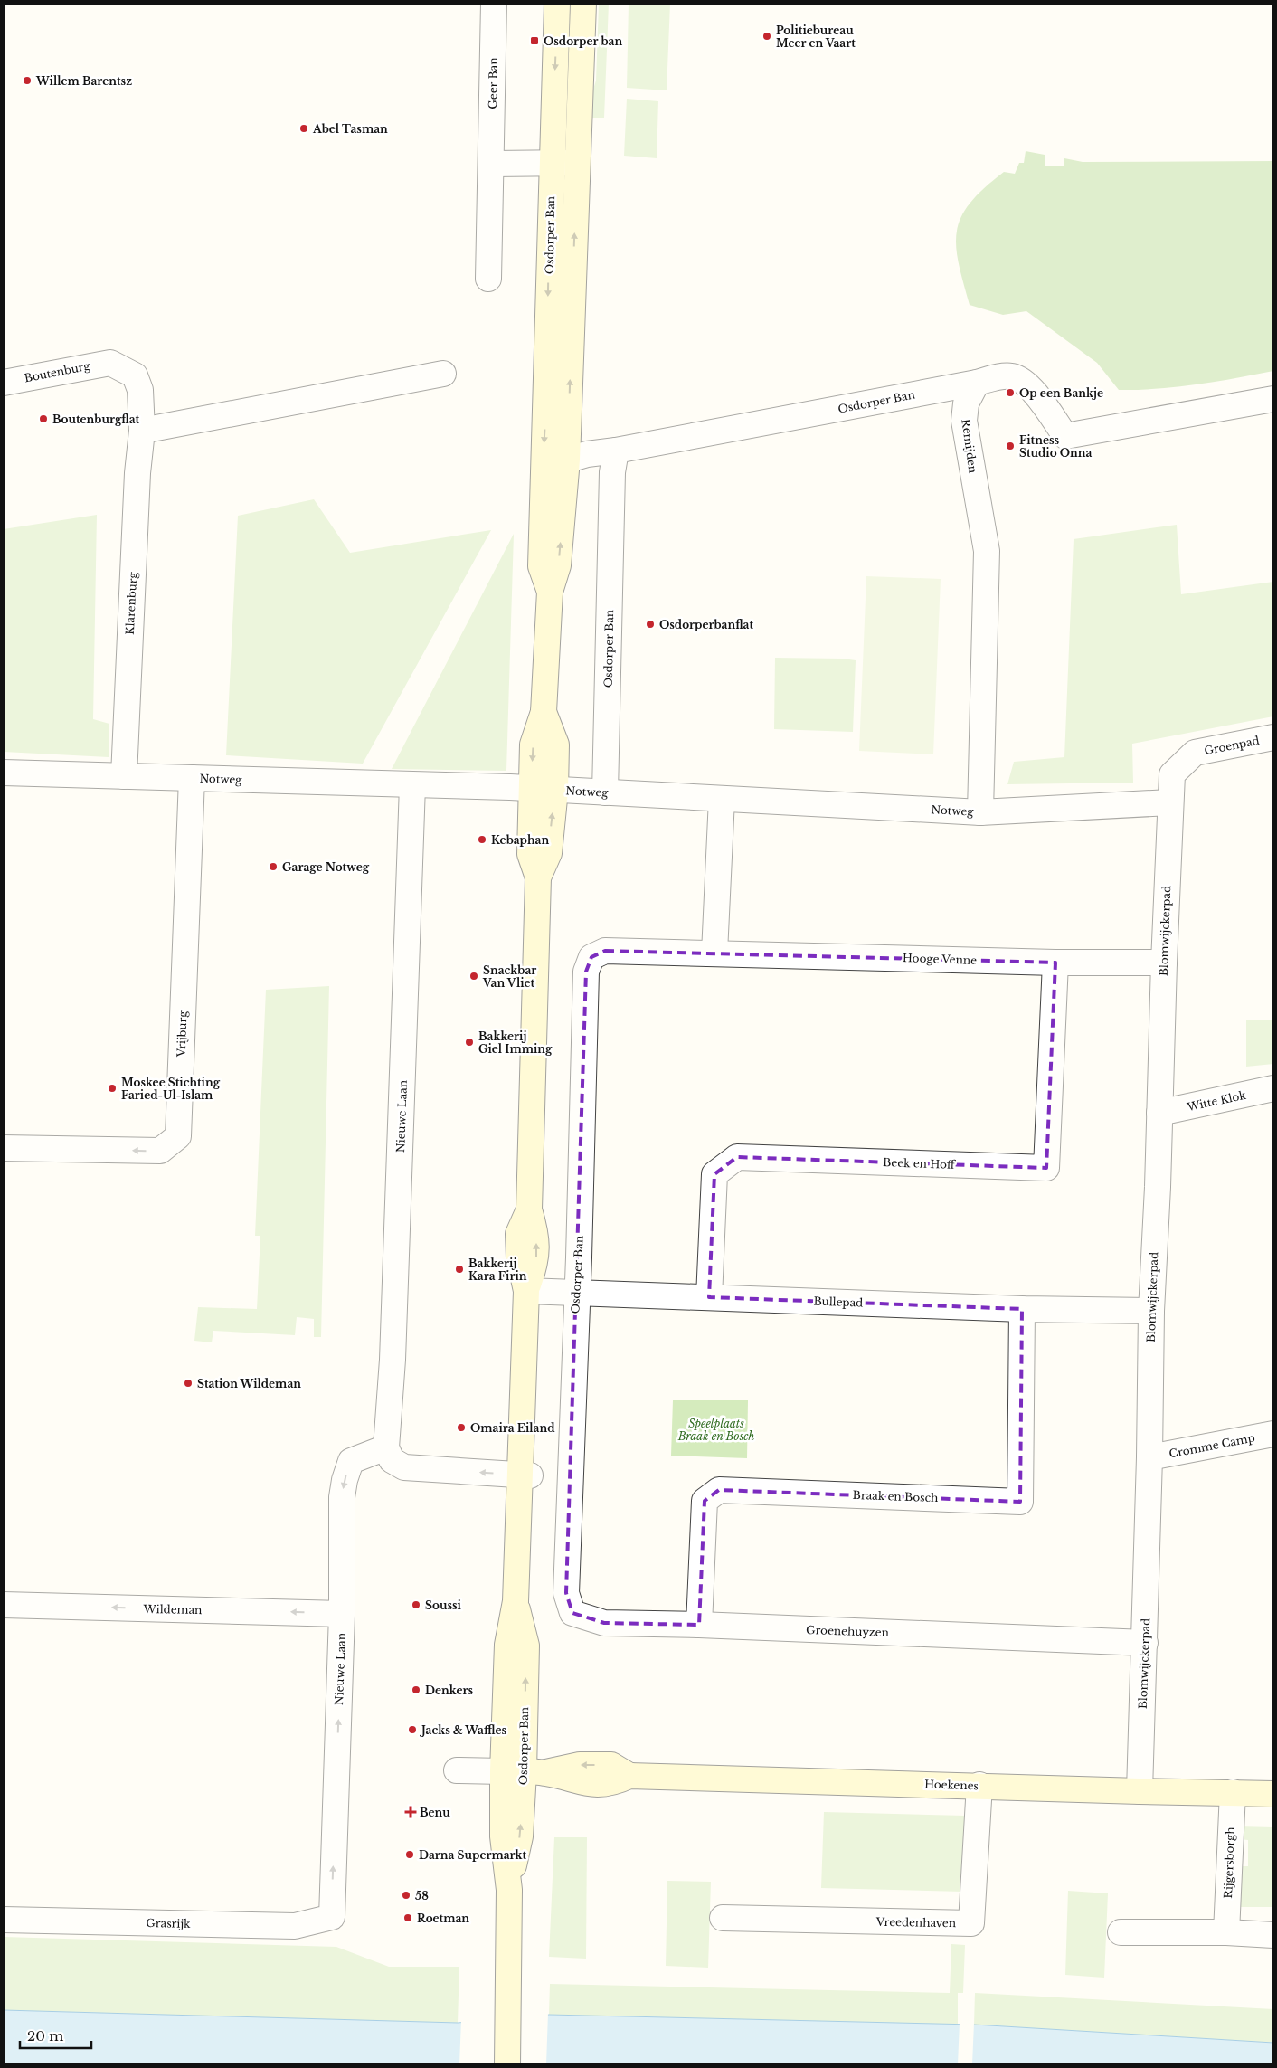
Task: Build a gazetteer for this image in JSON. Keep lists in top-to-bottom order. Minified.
{"streets":{"street":["Geer Ban","Osdorper Ban","Boutenburg","Remijden","Klarenburg","Groenpad","Notweg","Blomwijckerpad","Hooge Venne","Vrijburg","Witte Klok","Nieuwe Laan","Beek en Hoff","Bullepad","Cromme Camp","Braak en Bosch","Wildeman","Groenehuyzen","Hoekenes","Rijgersborgh","Vreedenhaven","Grasrijk"]},"crossings":[["Osdorper Ban","Remijden"],["Osdorper Ban","Notweg"],["Osdorper Ban","Hooge Venne"],["Osdorper Ban","Bullepad"],["Osdorper Ban","Groenehuyzen"],["Osdorper Ban","Hoekenes"],["Boutenburg","Klarenburg"],["Remijden","Notweg"],["Klarenburg","Notweg"],["Groenpad","Blomwijckerpad"],["Notweg","Blomwijckerpad"],["Notweg","Vrijburg"],["Notweg","Nieuwe Laan"],["Blomwijckerpad","Hooge Venne"],["Blomwijckerpad","Witte Klok"],["Blomwijckerpad","Bullepad"],["Blomwijckerpad","Cromme Camp"],["Blomwijckerpad","Groenehuyzen"],["Blomwijckerpad","Hoekenes"],["Hooge Venne","Beek en Hoff"],["Nieuwe Laan","Wildeman"],["Nieuwe Laan","Grasrijk"],["Beek en Hoff","Bullepad"],["Bullepad","Braak en Bosch"],["Braak en Bosch","Groenehuyzen"],["Hoekenes","Rijgersborgh"],["Hoekenes","Vreedenhaven"]],"one_way":["Wildeman"],"parks":["Speelplaats Braak en Bosch"],"places":{"other":["Politiebureau Meer en Vaart","Willem Barentsz","Abel Tasman","Op een Bankje","Boutenburgflat","Fitness Studio Onna","Osdorperbanflat","Kebaphan","Garage Notweg","Snackbar Van Vliet","Bakkerij Giel Imming","Moskee Stichting Faried-Ul-Islam","Bakkerij Kara Firin","Station Wildeman","Omaira Eiland","Soussi","Denkers","Jacks & Waffles","Darna Supermarkt","58","Roetman"],"transit":["Osdorper ban"],"health":["Benu"]},"scale_bar":"20 m"}
